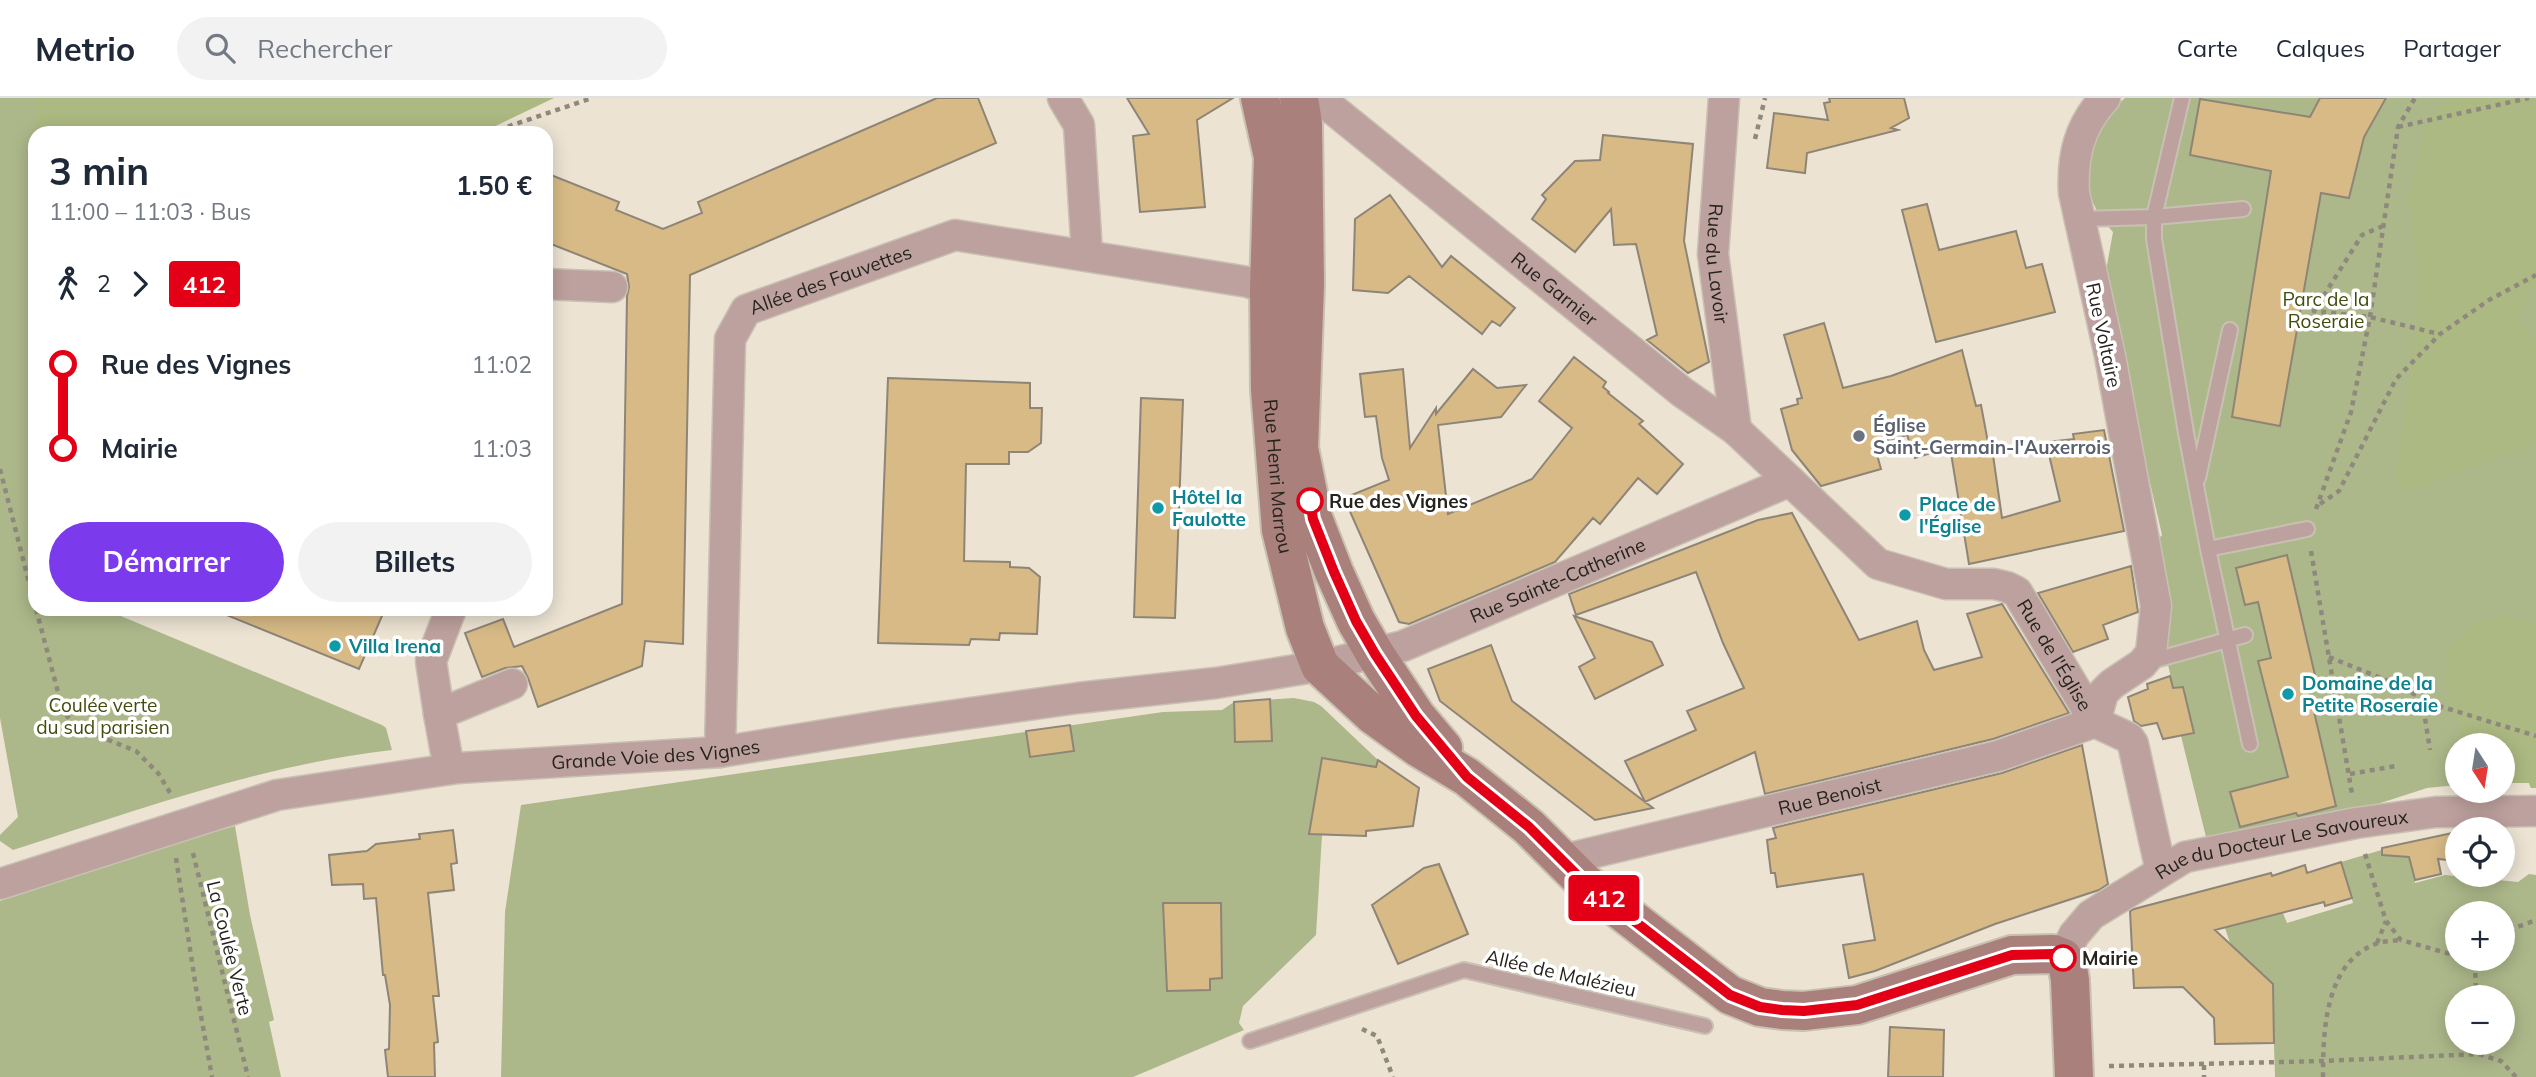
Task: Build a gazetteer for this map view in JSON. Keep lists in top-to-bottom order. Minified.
{"streets":{"street":["Rue du Lavoir","Allée des Fauvettes","Rue Garnier","Rue Voltaire","Rue Henri Marrou","Rue Sainte-Catherine","Rue de l'Église","Grande Voie des Vignes","Rue Benoist","Rue du Docteur Le Savoureux"],"lane":["Allée de Malézieu"],"path":["La Coulée Verte"]},"crossings":[["Rue du Lavoir","Rue Garnier"],["Allée des Fauvettes","Rue Henri Marrou"],["Allée des Fauvettes","Grande Voie des Vignes"],["Rue Garnier","Rue Sainte-Catherine"],["Rue Garnier","Rue de l'Église"],["Rue Henri Marrou","Rue Sainte-Catherine"],["Rue Henri Marrou","Grande Voie des Vignes"],["Rue Henri Marrou","Rue Benoist"],["Rue Henri Marrou","Rue du Docteur Le Savoureux"],["Rue Sainte-Catherine","Rue de l'Église"],["Rue Sainte-Catherine","Grande Voie des Vignes"],["Rue de l'Église","Rue Benoist"],["Rue de l'Église","Rue du Docteur Le Savoureux"],["Grande Voie des Vignes","La Coulée Verte"]],"parks":["Parc de la Roseraie","Coulée verte du sud parisien"],"places":["Église Saint-Germain-l'Auxerrois","Rue des Vignes","Hôtel la Faulotte","Place de l'Église","Villa Irena","Domaine de la Petite Roseraie","Mairie"],"lines":["bus line 412"],"north":"bottom","page":{"header":"Metrio","search":"Rechercher","nav":["Carte","Calques","Partager"],"on_map":"412","heading":["3 min","11:00 – 11:03 · Bus","1.50 €"],"legs":["2","412"],"list":[{"name":"Rue des Vignes","value":"11:02"},{"name":"Mairie","value":"11:03"}],"buttons":["Démarrer","Billets"],"map_buttons":["+","−"]}}
